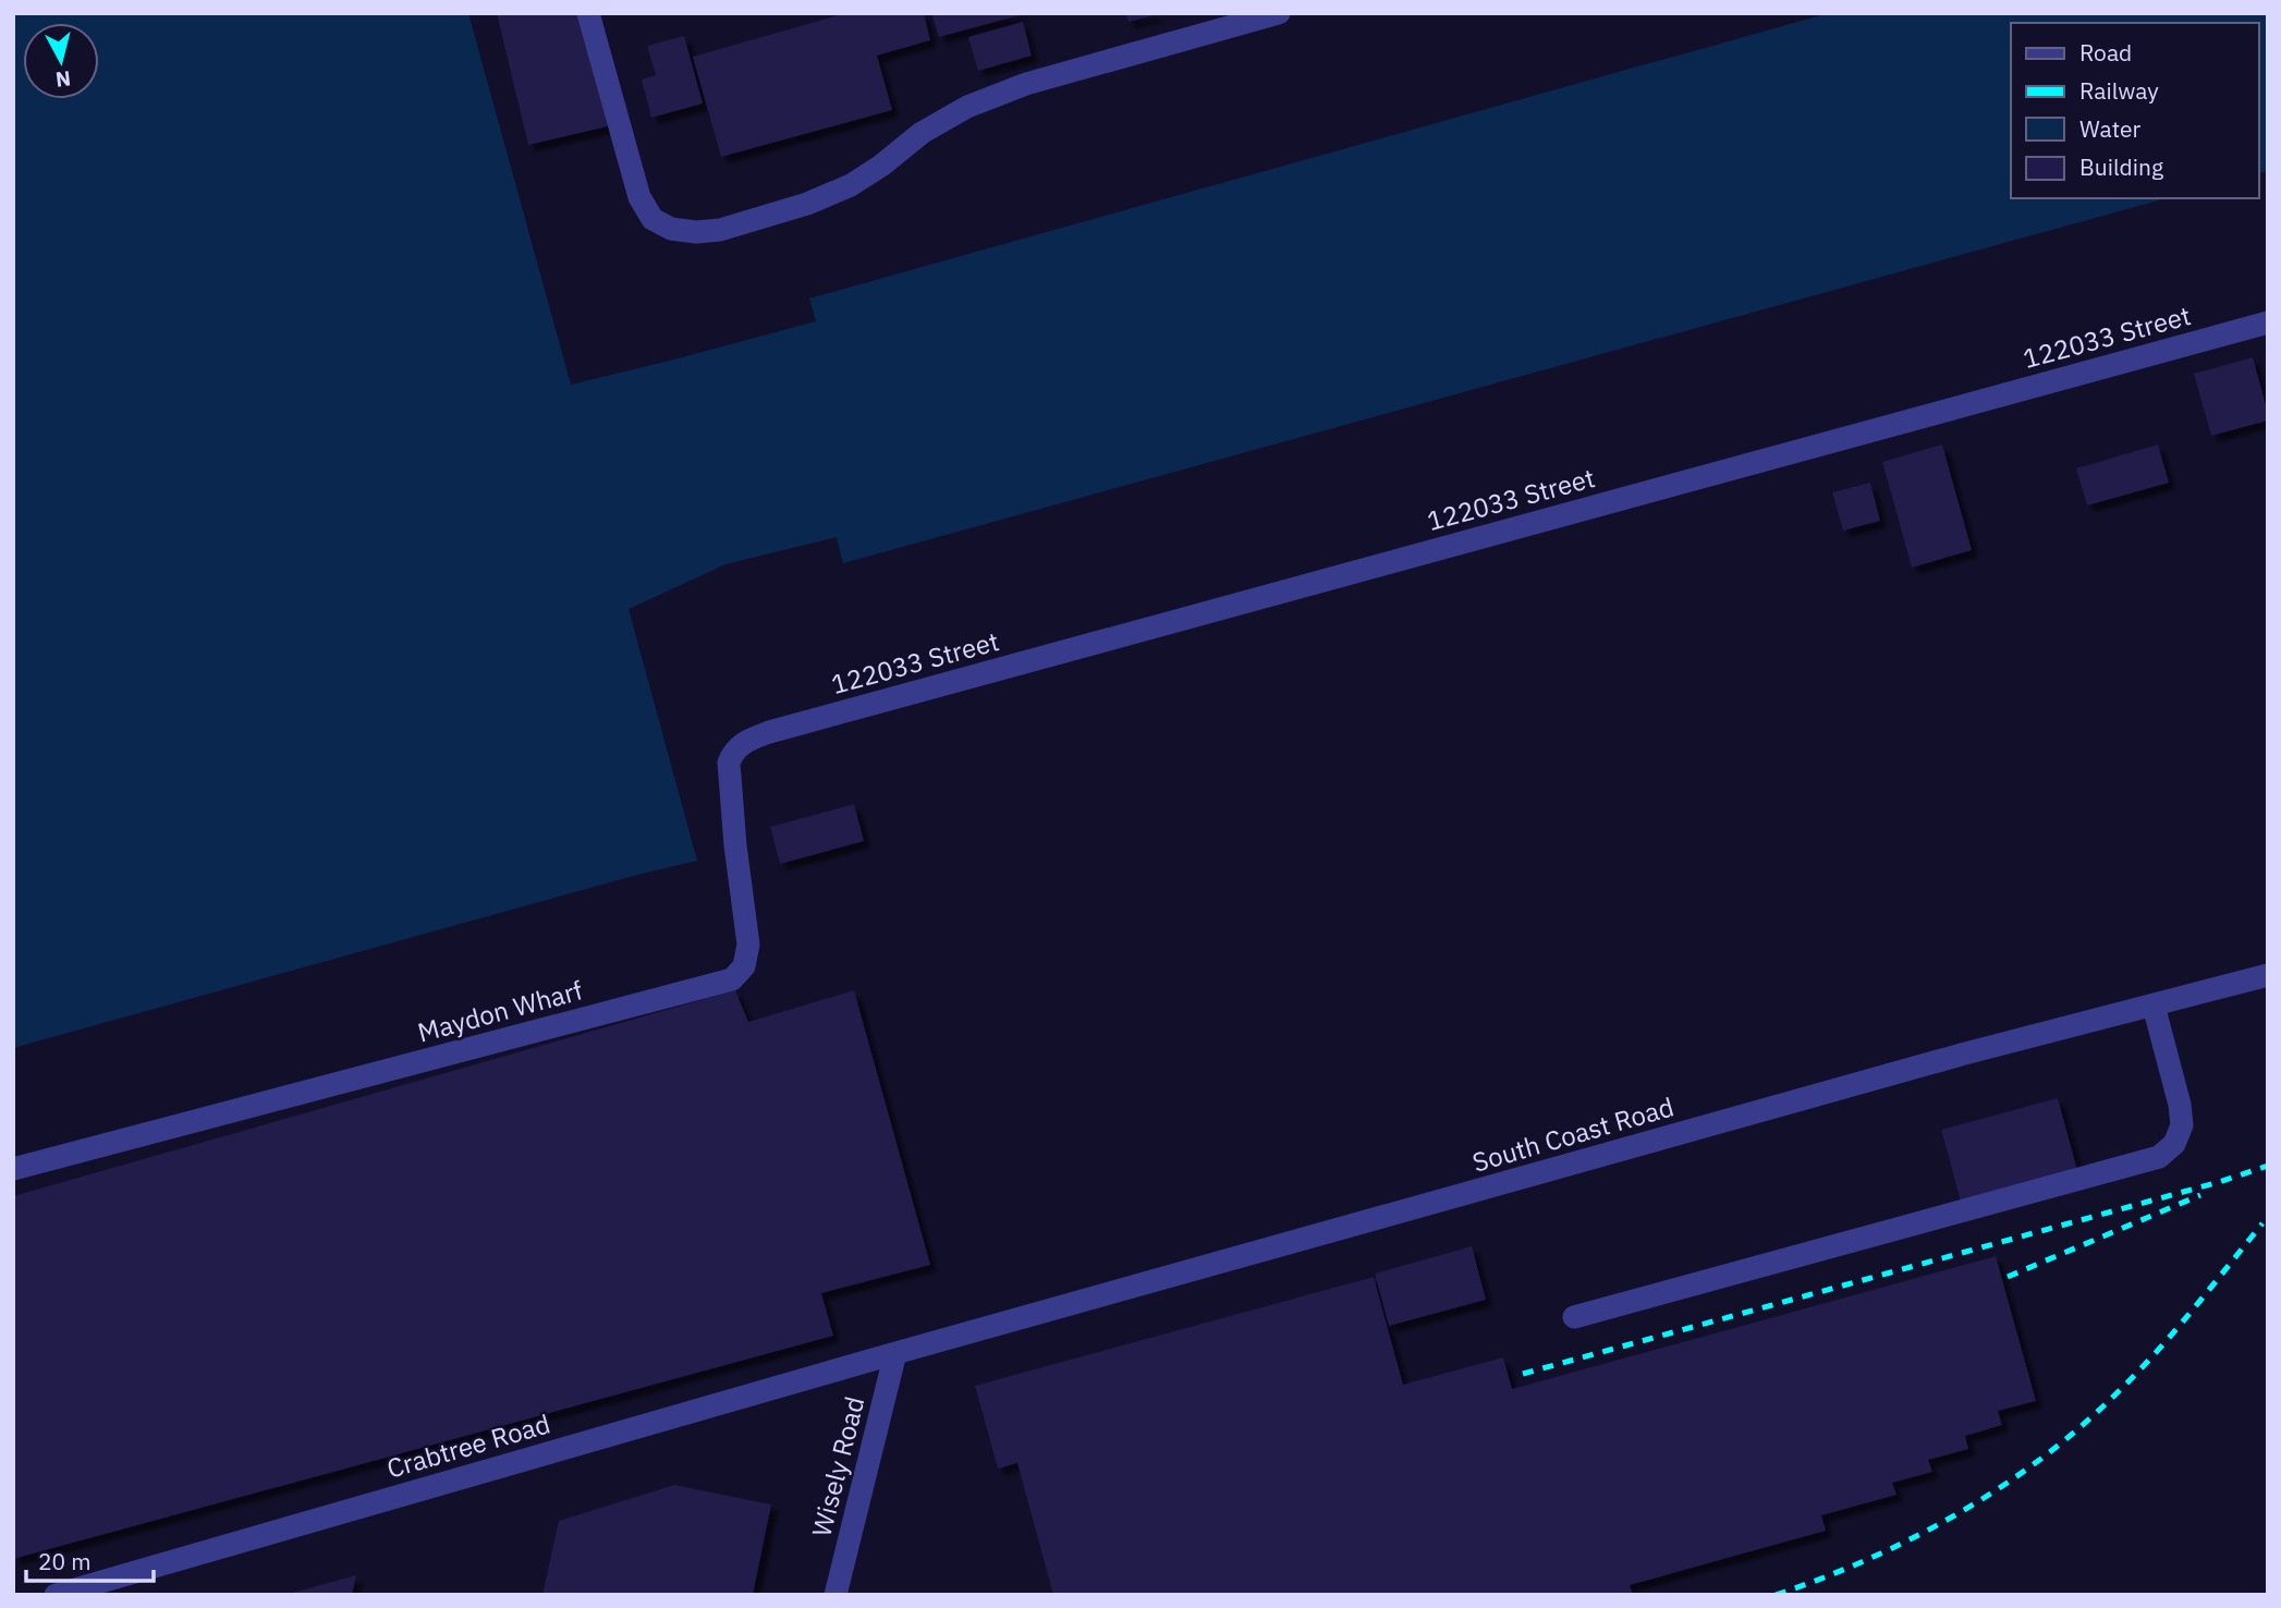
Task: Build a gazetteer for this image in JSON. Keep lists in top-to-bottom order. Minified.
{"streets":{"street":["122033 Street","Maydon Wharf","South Coast Road","Crabtree Road","Wisely Road"]},"crossings":[["122033 Street","Maydon Wharf"],["South Coast Road","Crabtree Road"],["South Coast Road","Wisely Road"],["Crabtree Road","Wisely Road"]],"legend":["Road","Railway","Water","Building"],"scale_bar":"20 m","north":"bottom"}
